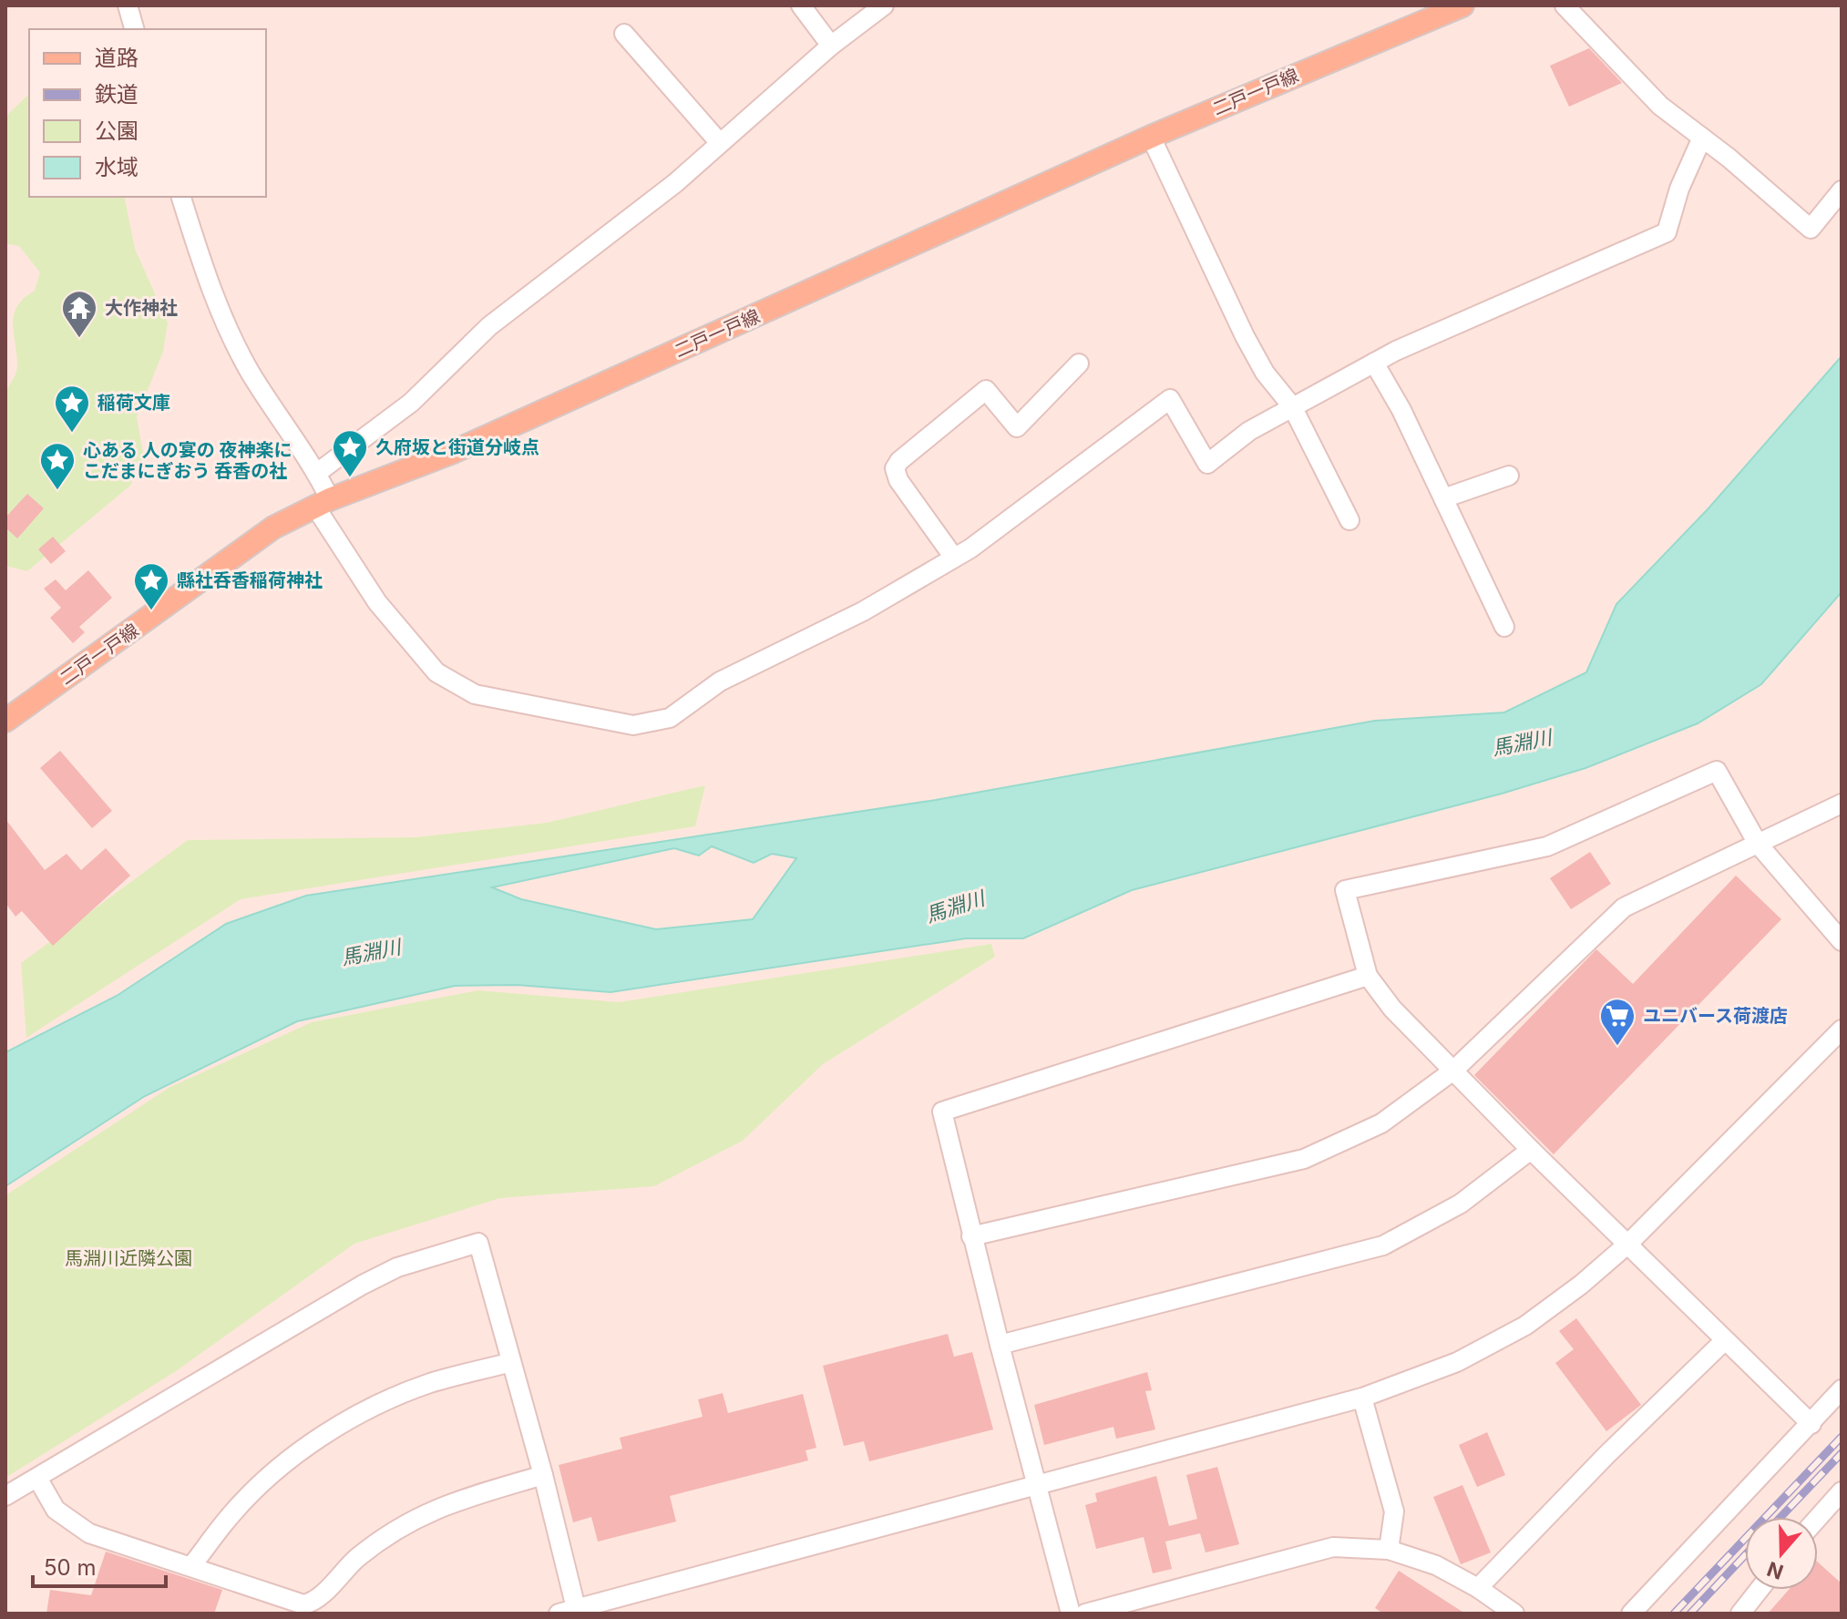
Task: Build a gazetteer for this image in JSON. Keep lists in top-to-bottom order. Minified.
{"streets":{"main road":["二戸一戸線"]},"water":["馬淵川"],"parks":["馬淵川近隣公園"],"places":{"temple":["大作神社"],"place":["稲荷文庫","久府坂と街道分岐点","心ある 人の宴の 夜神楽に こだまにぎおう 呑香の社","縣社呑香稲荷神社"],"supermarket":["ユニバース荷渡店"]},"legend":["道路","鉄道","公園","水域"],"scale_bar":"50 m","north":"bottom"}
